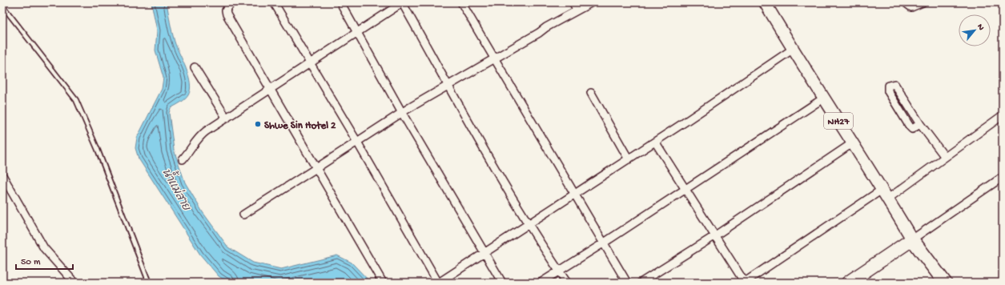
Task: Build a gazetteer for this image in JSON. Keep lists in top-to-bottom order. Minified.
{"streets":{"highway":["NH27"]},"water":["น้ำแม่สาย"],"places":["Shwe Sin Hotel 2"],"scale_bar":"50 m","north":"top right"}
